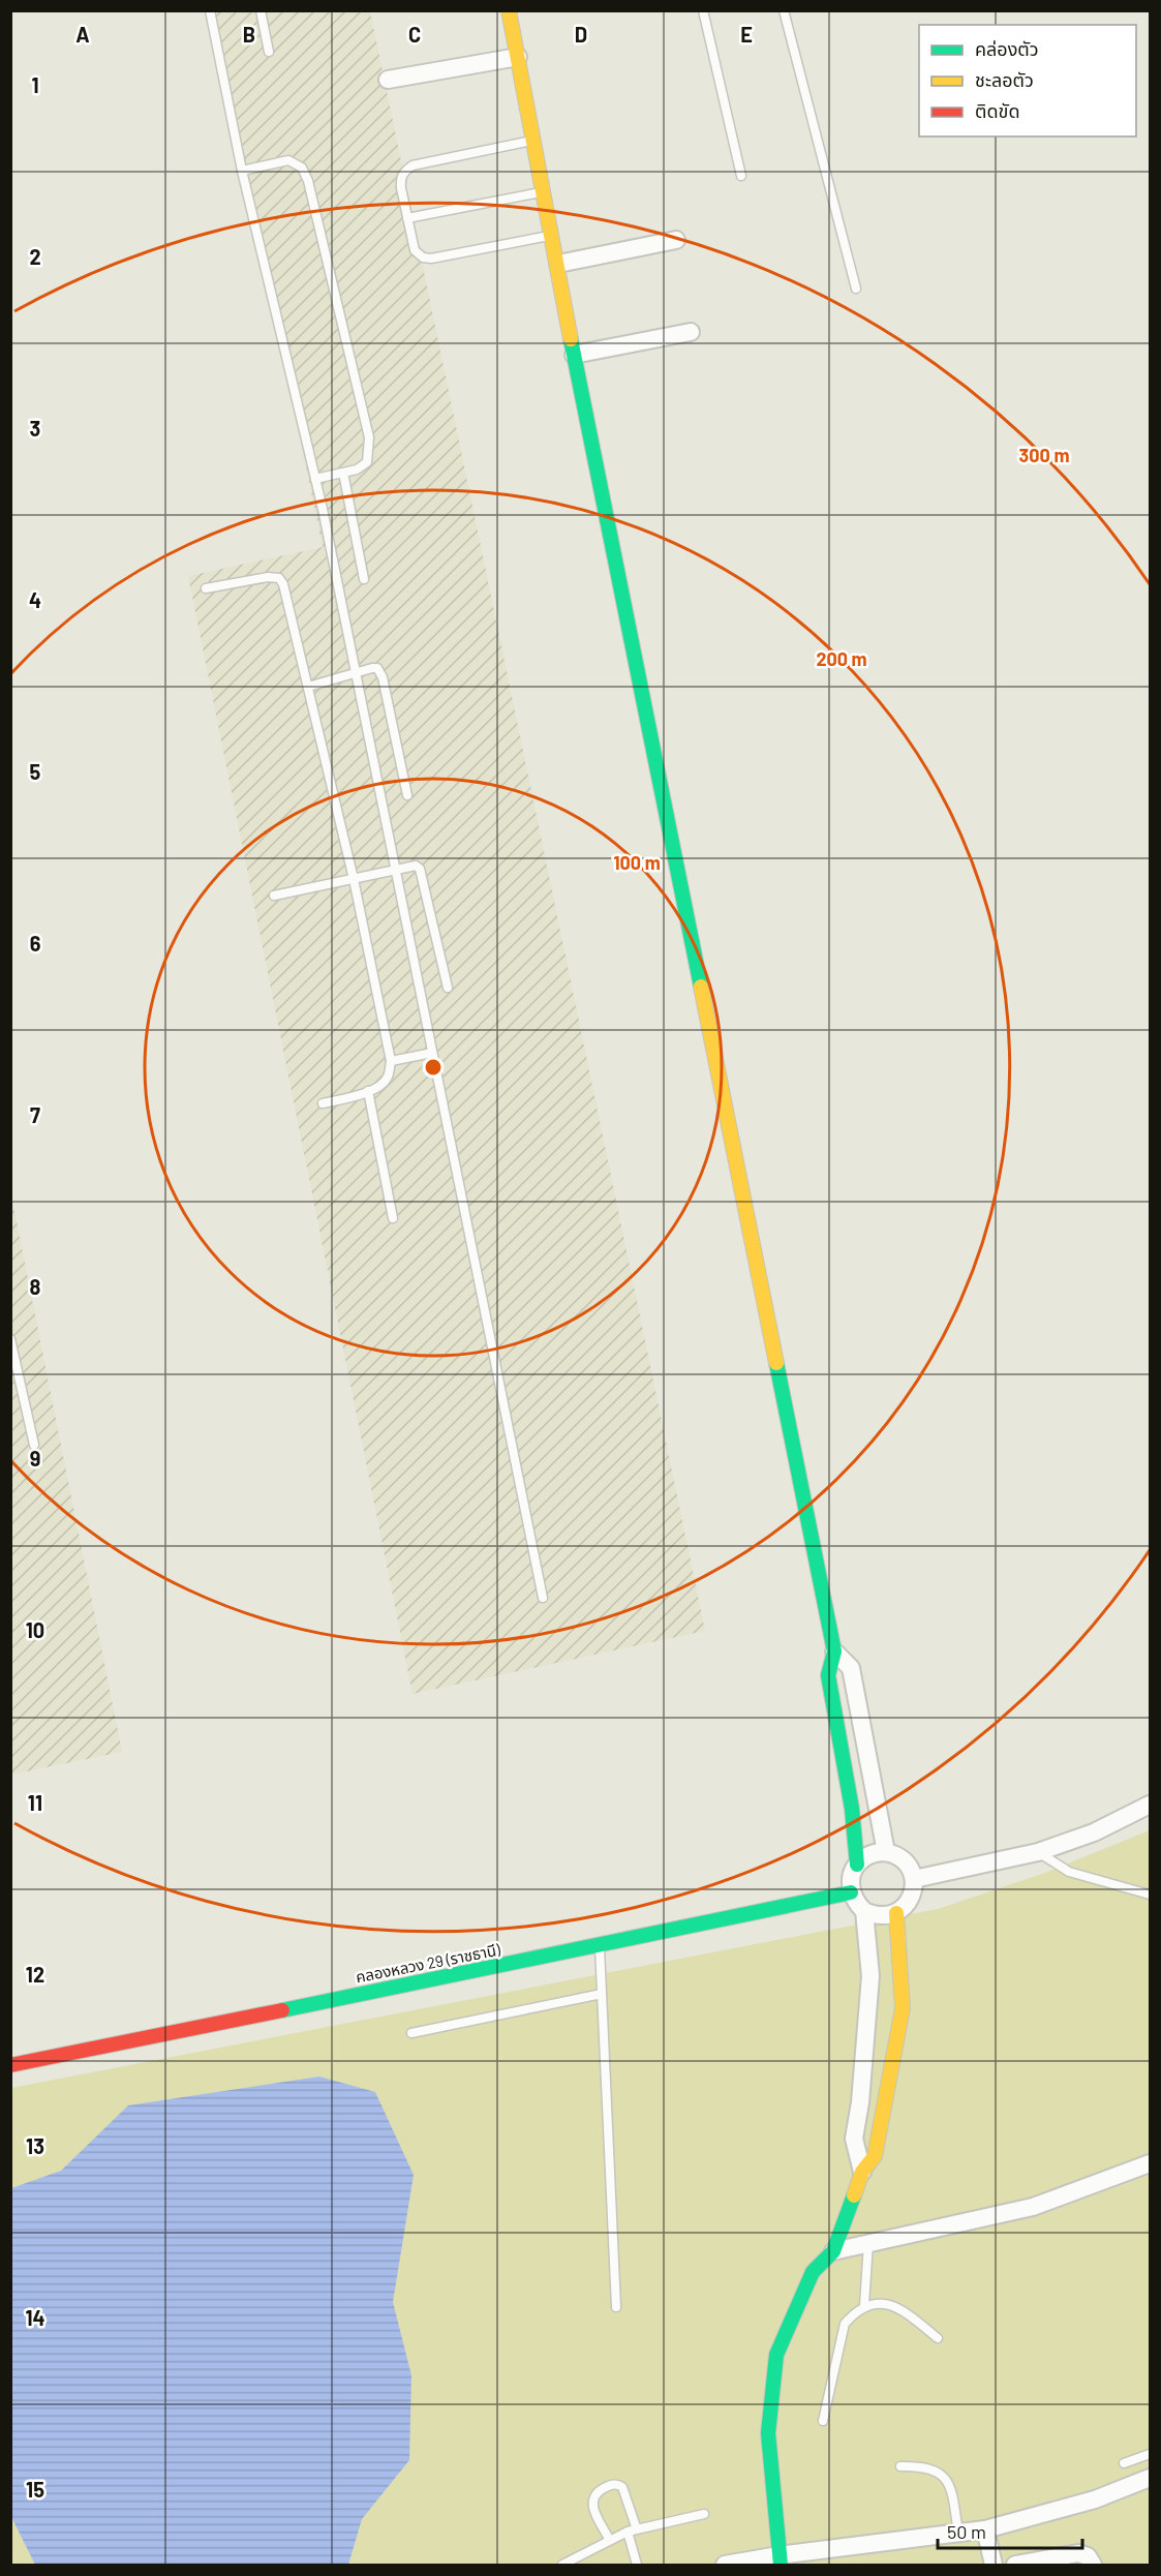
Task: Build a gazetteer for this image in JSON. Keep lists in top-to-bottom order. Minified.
{"streets":{"street":["คลองหลวง 29 (ราชธานี)"]},"legend":["คล่องตัว","ชะลอตัว","ติดขัด"],"scale_bar":"50 m","grid":{"columns":["A","B","C","D","E"],"rows":["1","2","3","4","5","6","7","8","9","10","11","12","13","14","15"]},"rings":["300 m","200 m","100 m"]}
